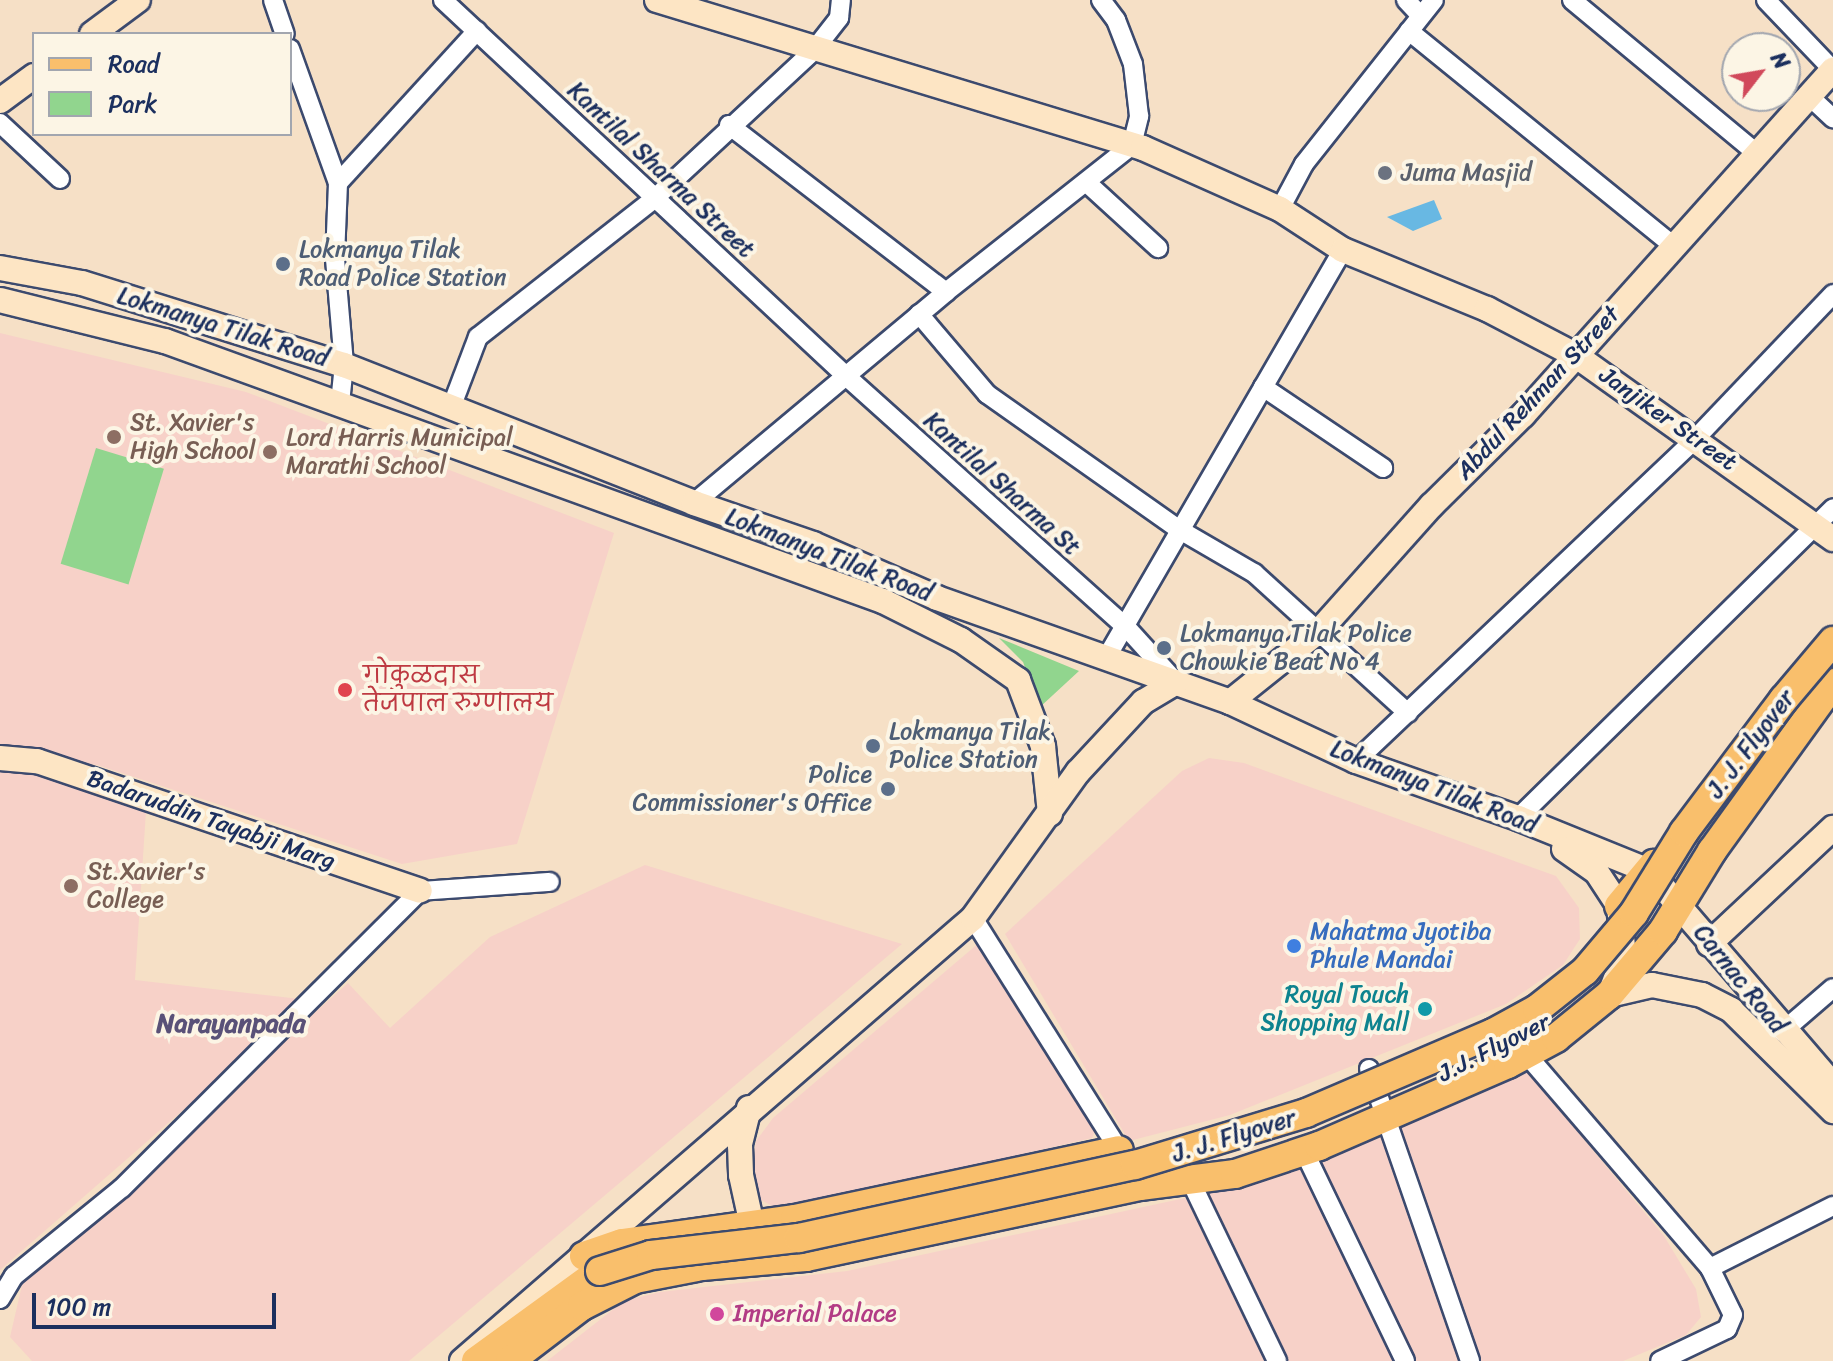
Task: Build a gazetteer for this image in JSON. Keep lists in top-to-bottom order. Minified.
{"streets":{"main road":["Lokmanya Tilak Road","Abdul Rehman Street","Janjiker Street","J. J. Flyover","Badaruddin Tayabji Marg","Carnac Road","J.J. Flyover"],"street":["Kantilal Sharma Street","Kantilal Sharma St"]},"crossings":[["Kantilal Sharma Street","Kantilal Sharma St"],["Lokmanya Tilak Road","Abdul Rehman Street"],["Lokmanya Tilak Road","Kantilal Sharma St"],["Lokmanya Tilak Road","Carnac Road"],["Abdul Rehman Street","Janjiker Street"]],"districts":["Narayanpada"],"places":["Juma Masjid","Lokmanya Tilak Road Police Station","St. Xavier's High School","Lord Harris Municipal Marathi School","Lokmanya Tilak Police Chowkie Beat No 4","गोकुळदास तेजपाल रुग्णालय","Lokmanya Tilak Police Station","Police Commissioner's Office","St.Xavier's College","Mahatma Jyotiba Phule Mandai","Royal Touch Shopping Mall","Imperial Palace"],"legend":["Road","Park"],"scale_bar":"100 m","north":"top right"}
